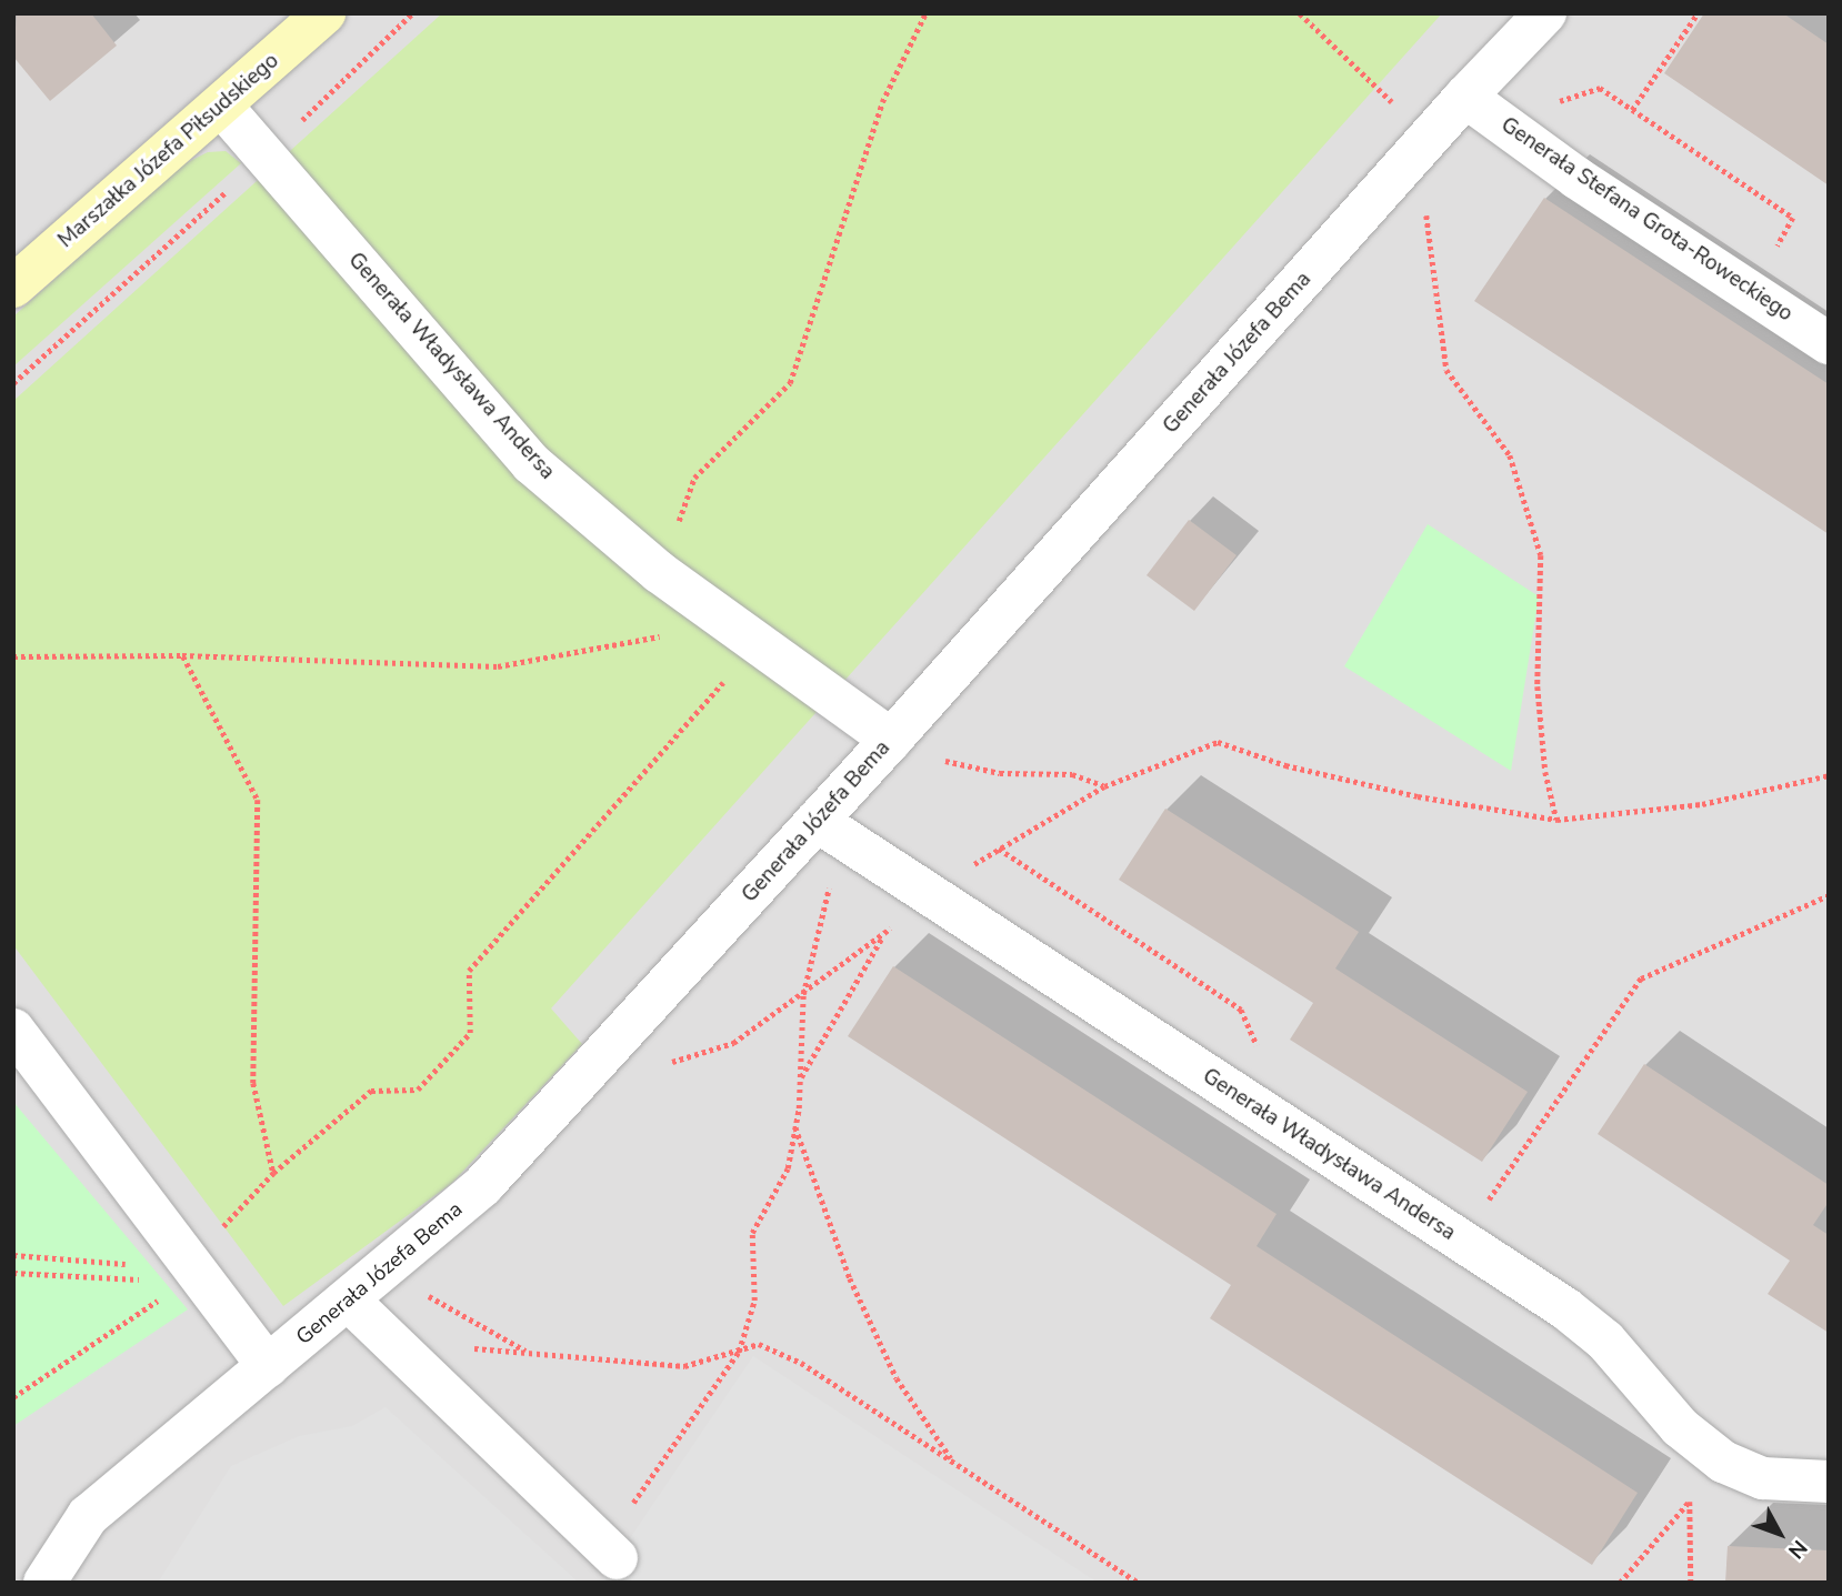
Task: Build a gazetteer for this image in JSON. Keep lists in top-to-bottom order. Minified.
{"streets":{"street":["Marszałka Józefa Piłsudskiego","Generała Stefana Grota-Roweckiego","Generała Józefa Bema","Generała Władysława Andersa"]},"crossings":[["Marszałka Józefa Piłsudskiego","Generała Władysława Andersa"],["Generała Stefana Grota-Roweckiego","Generała Józefa Bema"],["Generała Józefa Bema","Generała Władysława Andersa"]],"north":"bottom right"}
